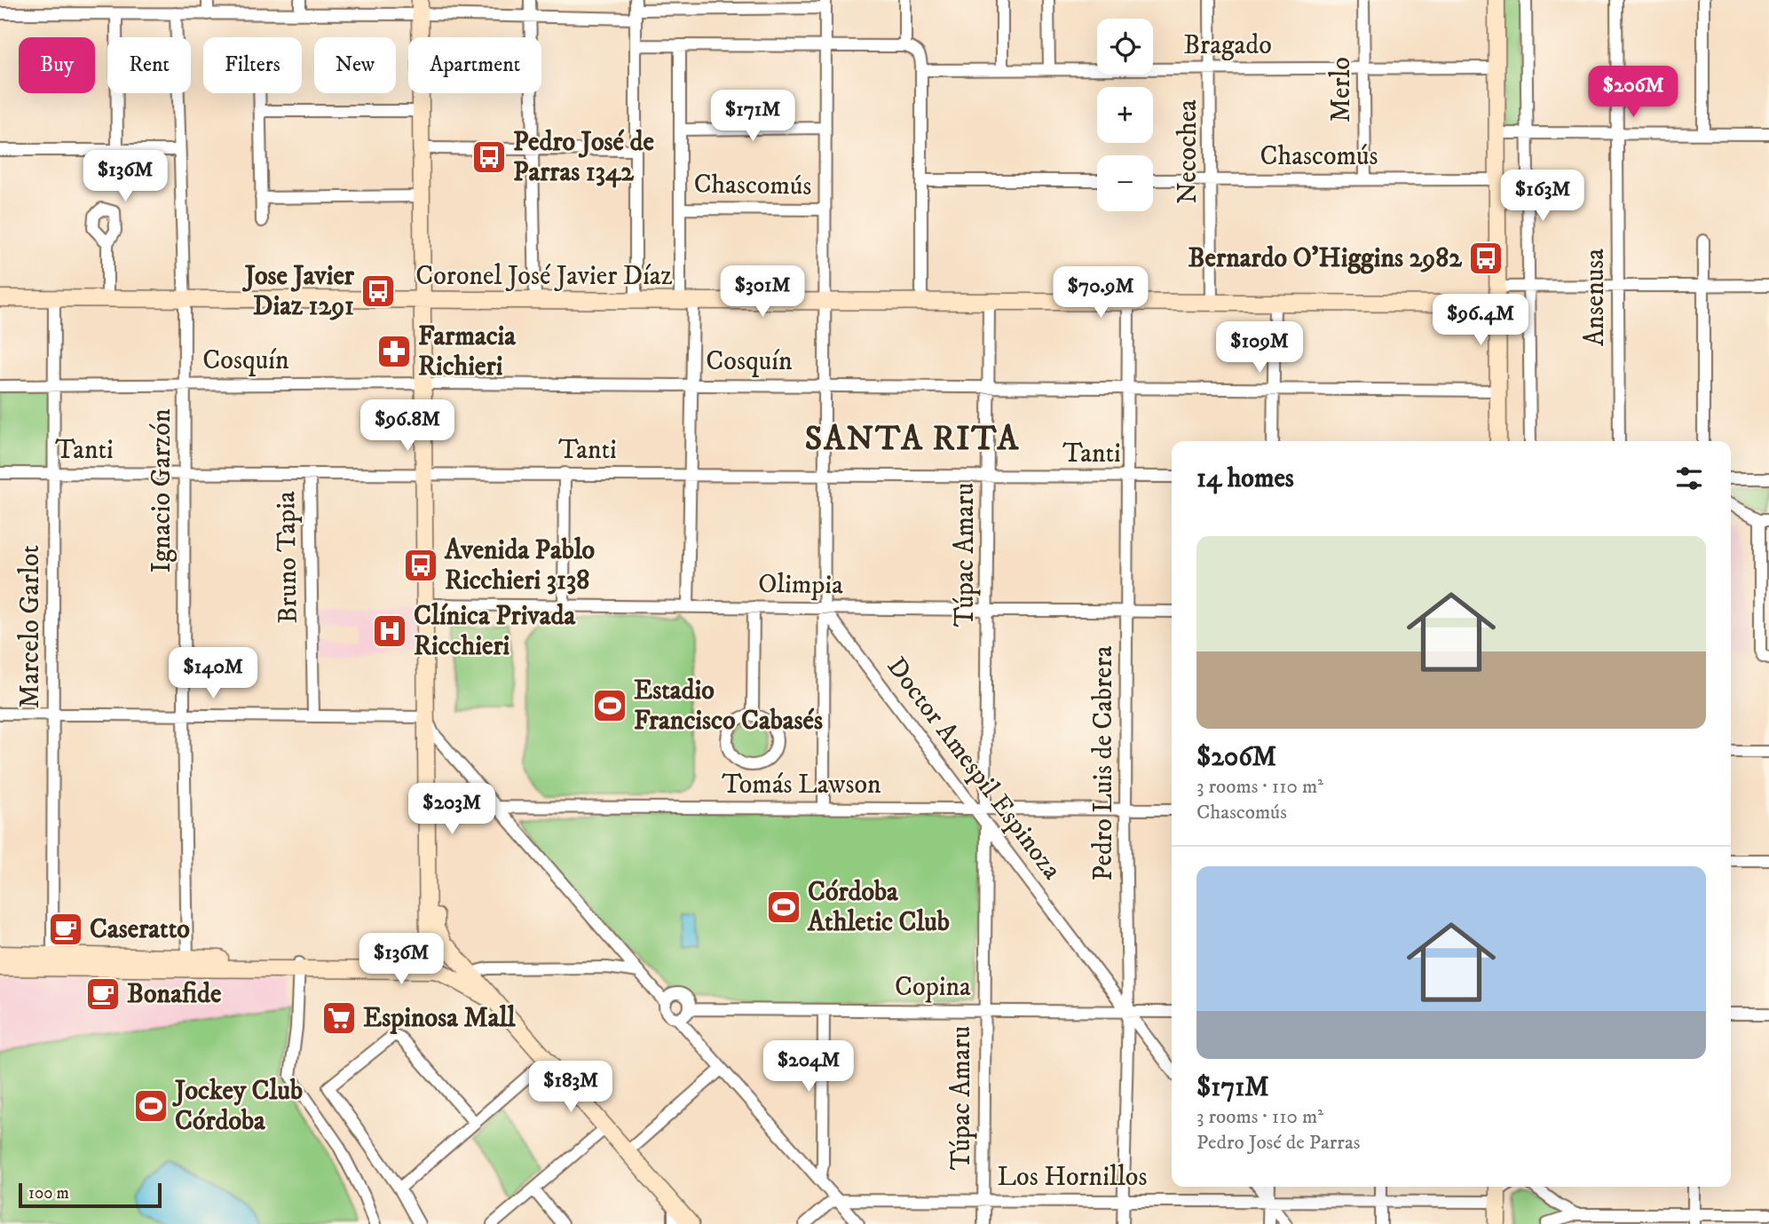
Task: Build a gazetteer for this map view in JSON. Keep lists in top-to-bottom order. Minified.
{"streets":{"main road":["Coronel José Javier Díaz"],"street":["Bragado","Merlo","Necochea","Chascomús","Ansenusa","Cosquín","Tanti","Ignacio Garzón","Túpac Amaru","Bruno Tapia","Olimpia","Marcelo Garlot","Pedro Luis de Cabrera","Doctor Amespil Espinoza","Tomás Lawson","Copina","Los Hornillos"]},"crossings":[["Bragado","Merlo"],["Bragado","Necochea"],["Merlo","Chascomús"],["Necochea","Chascomús"],["Necochea","Coronel José Javier Díaz"],["Coronel José Javier Díaz","Ignacio Garzón"],["Coronel José Javier Díaz","Túpac Amaru"],["Coronel José Javier Díaz","Marcelo Garlot"],["Coronel José Javier Díaz","Pedro Luis de Cabrera"],["Cosquín","Ignacio Garzón"],["Cosquín","Túpac Amaru"],["Cosquín","Marcelo Garlot"],["Cosquín","Pedro Luis de Cabrera"],["Tanti","Ignacio Garzón"],["Tanti","Túpac Amaru"],["Tanti","Bruno Tapia"],["Tanti","Marcelo Garlot"],["Tanti","Pedro Luis de Cabrera"],["Túpac Amaru","Olimpia"],["Túpac Amaru","Doctor Amespil Espinoza"],["Túpac Amaru","Tomás Lawson"],["Túpac Amaru","Copina"],["Túpac Amaru","Los Hornillos"],["Olimpia","Pedro Luis de Cabrera"],["Olimpia","Doctor Amespil Espinoza"],["Pedro Luis de Cabrera","Doctor Amespil Espinoza"],["Pedro Luis de Cabrera","Tomás Lawson"],["Pedro Luis de Cabrera","Copina"],["Pedro Luis de Cabrera","Los Hornillos"],["Doctor Amespil Espinoza","Tomás Lawson"],["Doctor Amespil Espinoza","Copina"]],"districts":["SANTA RITA"],"places":{"bus stop":["Pedro José de Parras 1342","Bernardo O'Higgins 2982","Jose Javier Diaz 1291","Avenida Pablo Ricchieri 3138"],"pharmacy":["Farmacia Richieri"],"hospital":["Clínica Privada Ricchieri"],"sports":["Estadio Francisco Cabasés","Córdoba Athletic Club","Jockey Club Córdoba"],"cafe":["Caseratto","Bonafide"],"supermarket":["Espinosa Mall"]},"scale_bar":"100 m","page":{"map_buttons":["+","−"],"chip":["Buy","Rent","Filters","New","Apartment"],"price":["$206M","$171M","$136M","$163M","$301M","$70.9M","$96.4M","$109M","$96.8M","$140M","$203M","$136M","$204M","$183M"],"heading":"14 homes","list":[{"name":"$206M","note":"3 rooms · 110 m² · Chascomús"},{"name":"$171M","note":"3 rooms · 110 m² · Pedro José de Parras"}],"scale":"100 m"}}
